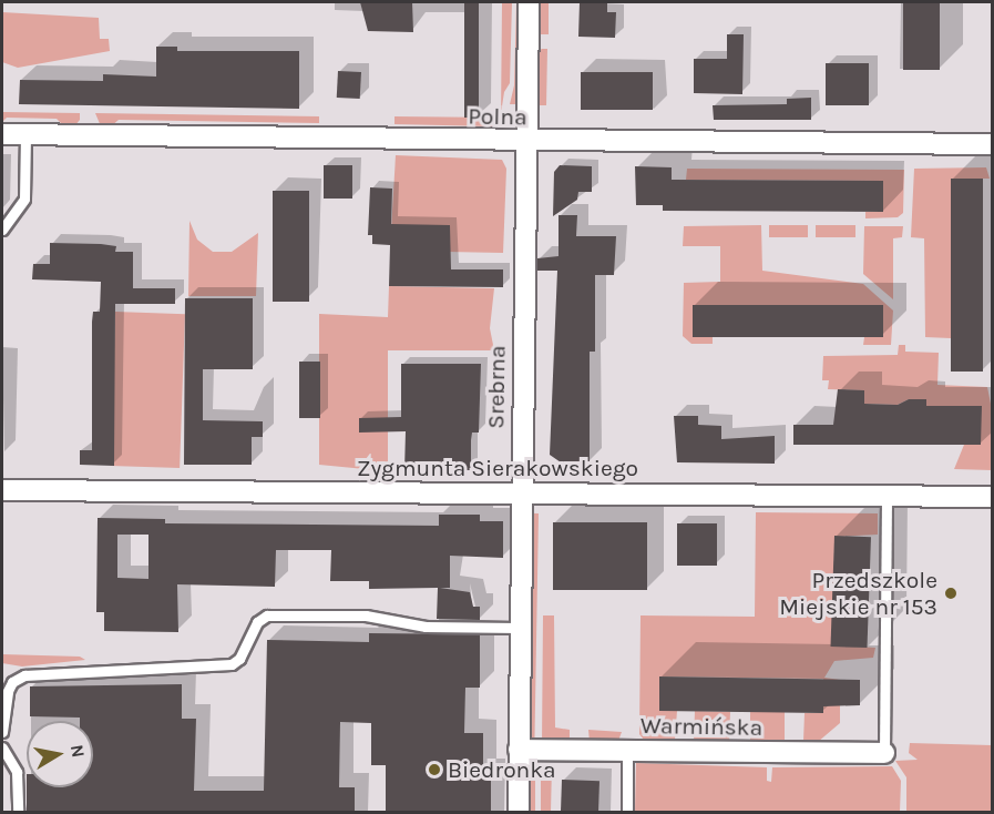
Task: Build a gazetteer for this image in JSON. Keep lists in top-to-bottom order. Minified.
{"streets":{"street":["Polna","Srebrna","Zygmunta Sierakowskiego","Warmińska"]},"crossings":[["Polna","Srebrna"],["Srebrna","Zygmunta Sierakowskiego"],["Srebrna","Warmińska"]],"places":["Przedszkole Miejskie nr 153","Biedronka"],"north":"right"}
